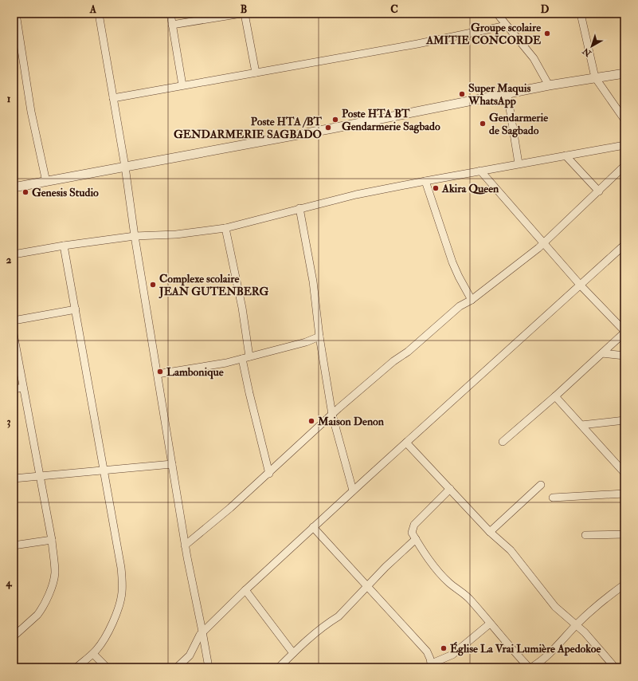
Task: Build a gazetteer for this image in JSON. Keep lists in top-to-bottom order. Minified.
{"places":["Groupe scolaire AMITIE CONCORDE","Super Maquis WhatsApp","Poste HTA BT Gendarmerie Sagbado","Gendarmerie de Sagbado","Poste HTA /BT GENDARMERIE SAGBADO","Akira Queen","Genesis Studio","Complexe scolaire JEAN GUTENBERG","Lambonique","Maison Denon","Église La Vrai Lumière Apedokoe"],"north":"bottom left","grid":{"columns":["A","B","C","D"],"rows":["1","2","3","4"]}}
